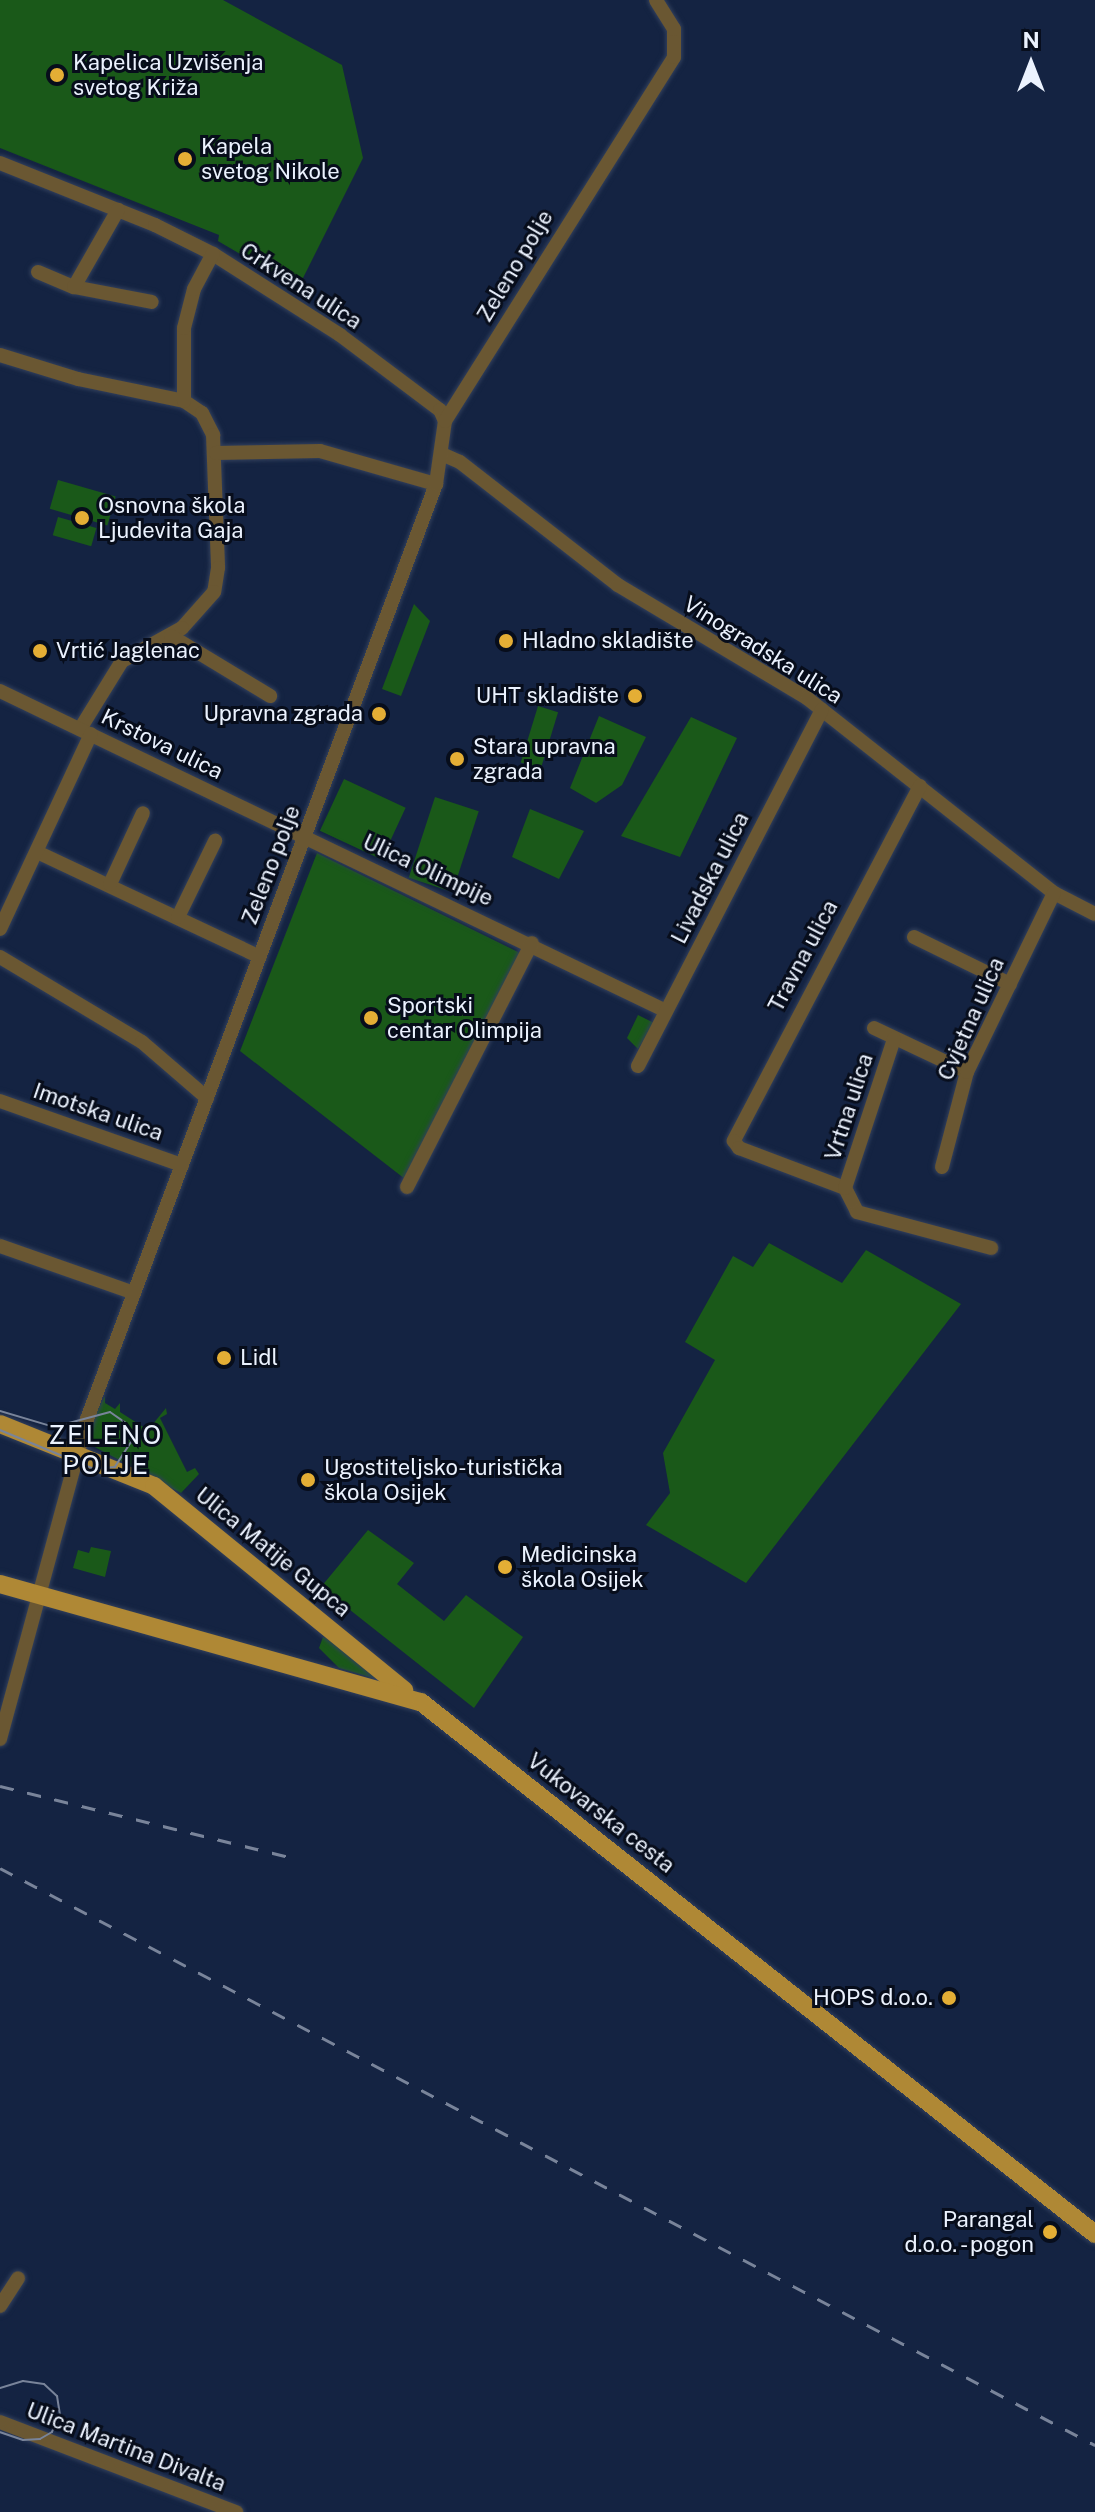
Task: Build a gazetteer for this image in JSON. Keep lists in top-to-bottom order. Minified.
{"streets":{"main road":["Ulica Matije Gupca","Vukovarska cesta"],"street":["Zeleno polje","Crkvena ulica","Vinogradska ulica","Krstova ulica","Ulica Olimpije","Livadska ulica","Travna ulica","Cvjetna ulica","Vrtna ulica","Imotska ulica","Ulica Martina Divalta"]},"crossings":[["Zeleno polje","Crkvena ulica"],["Zeleno polje","Vinogradska ulica"],["Zeleno polje","Krstova ulica"],["Zeleno polje","Ulica Olimpije"],["Zeleno polje","Imotska ulica"],["Zeleno polje","Ulica Matije Gupca"],["Zeleno polje","Vukovarska cesta"],["Vinogradska ulica","Livadska ulica"],["Vinogradska ulica","Travna ulica"],["Vinogradska ulica","Cvjetna ulica"],["Krstova ulica","Ulica Olimpije"],["Ulica Olimpije","Livadska ulica"],["Travna ulica","Vrtna ulica"],["Ulica Matije Gupca","Vukovarska cesta"]],"districts":["ZELENO POLJE"],"places":["Kapelica Uzvišenja svetog Križa","Kapela svetog Nikole","Osnovna škola Ljudevita Gaja","Hladno skladište","Vrtić Jaglenac","UHT skladište","Upravna zgrada","Stara upravna zgrada","Sportski centar Olimpija","Lidl","Ugostiteljsko-turistička škola Osijek","Medicinska škola Osijek","HOPS d.o.o.","Parangal d.o.o. - pogon"],"north":"top"}
